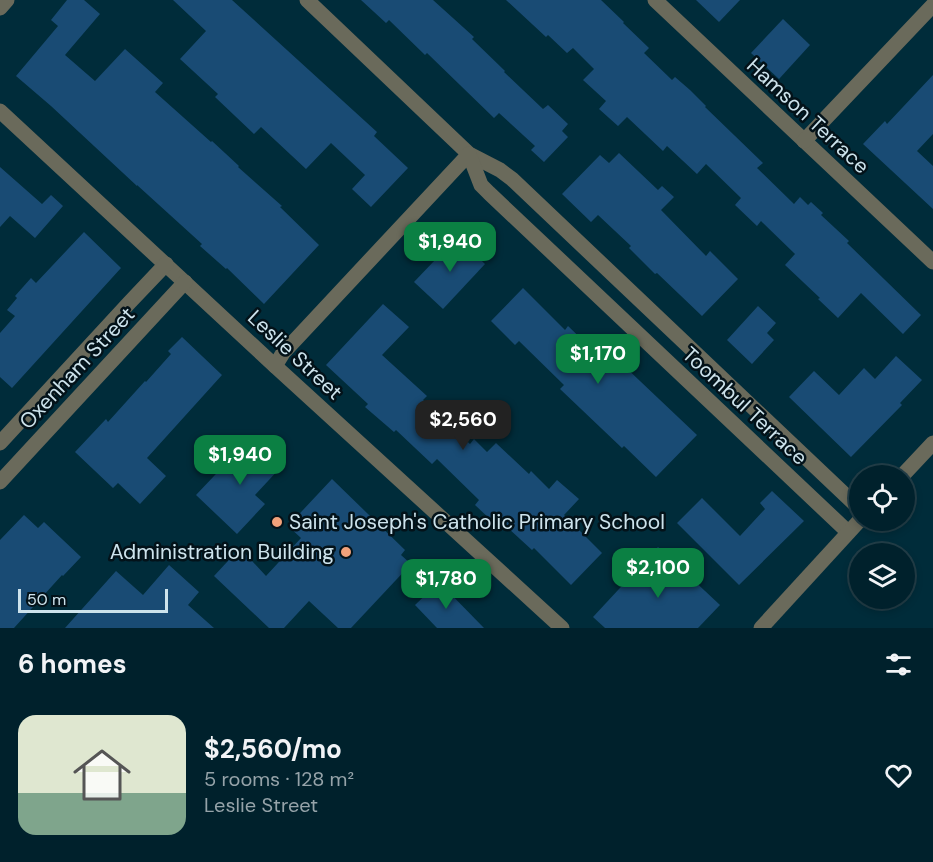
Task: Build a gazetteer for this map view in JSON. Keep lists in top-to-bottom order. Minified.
{"streets":{"street":["Hamson Terrace","Leslie Street","Oxenham Street","Toombul Terrace"]},"crossings":[["Leslie Street","Oxenham Street"]],"places":["Saint Joseph's Catholic Primary School","Administration Building"],"scale_bar":"50 m","page":{"price":["$1,940","$1,170","$2,560","$1,940","$2,100","$1,780"],"scale":"50 m","heading":"6 homes","list":[{"name":"$2,560/mo","note":"5 rooms · 128 m² · Leslie Street"}]}}
